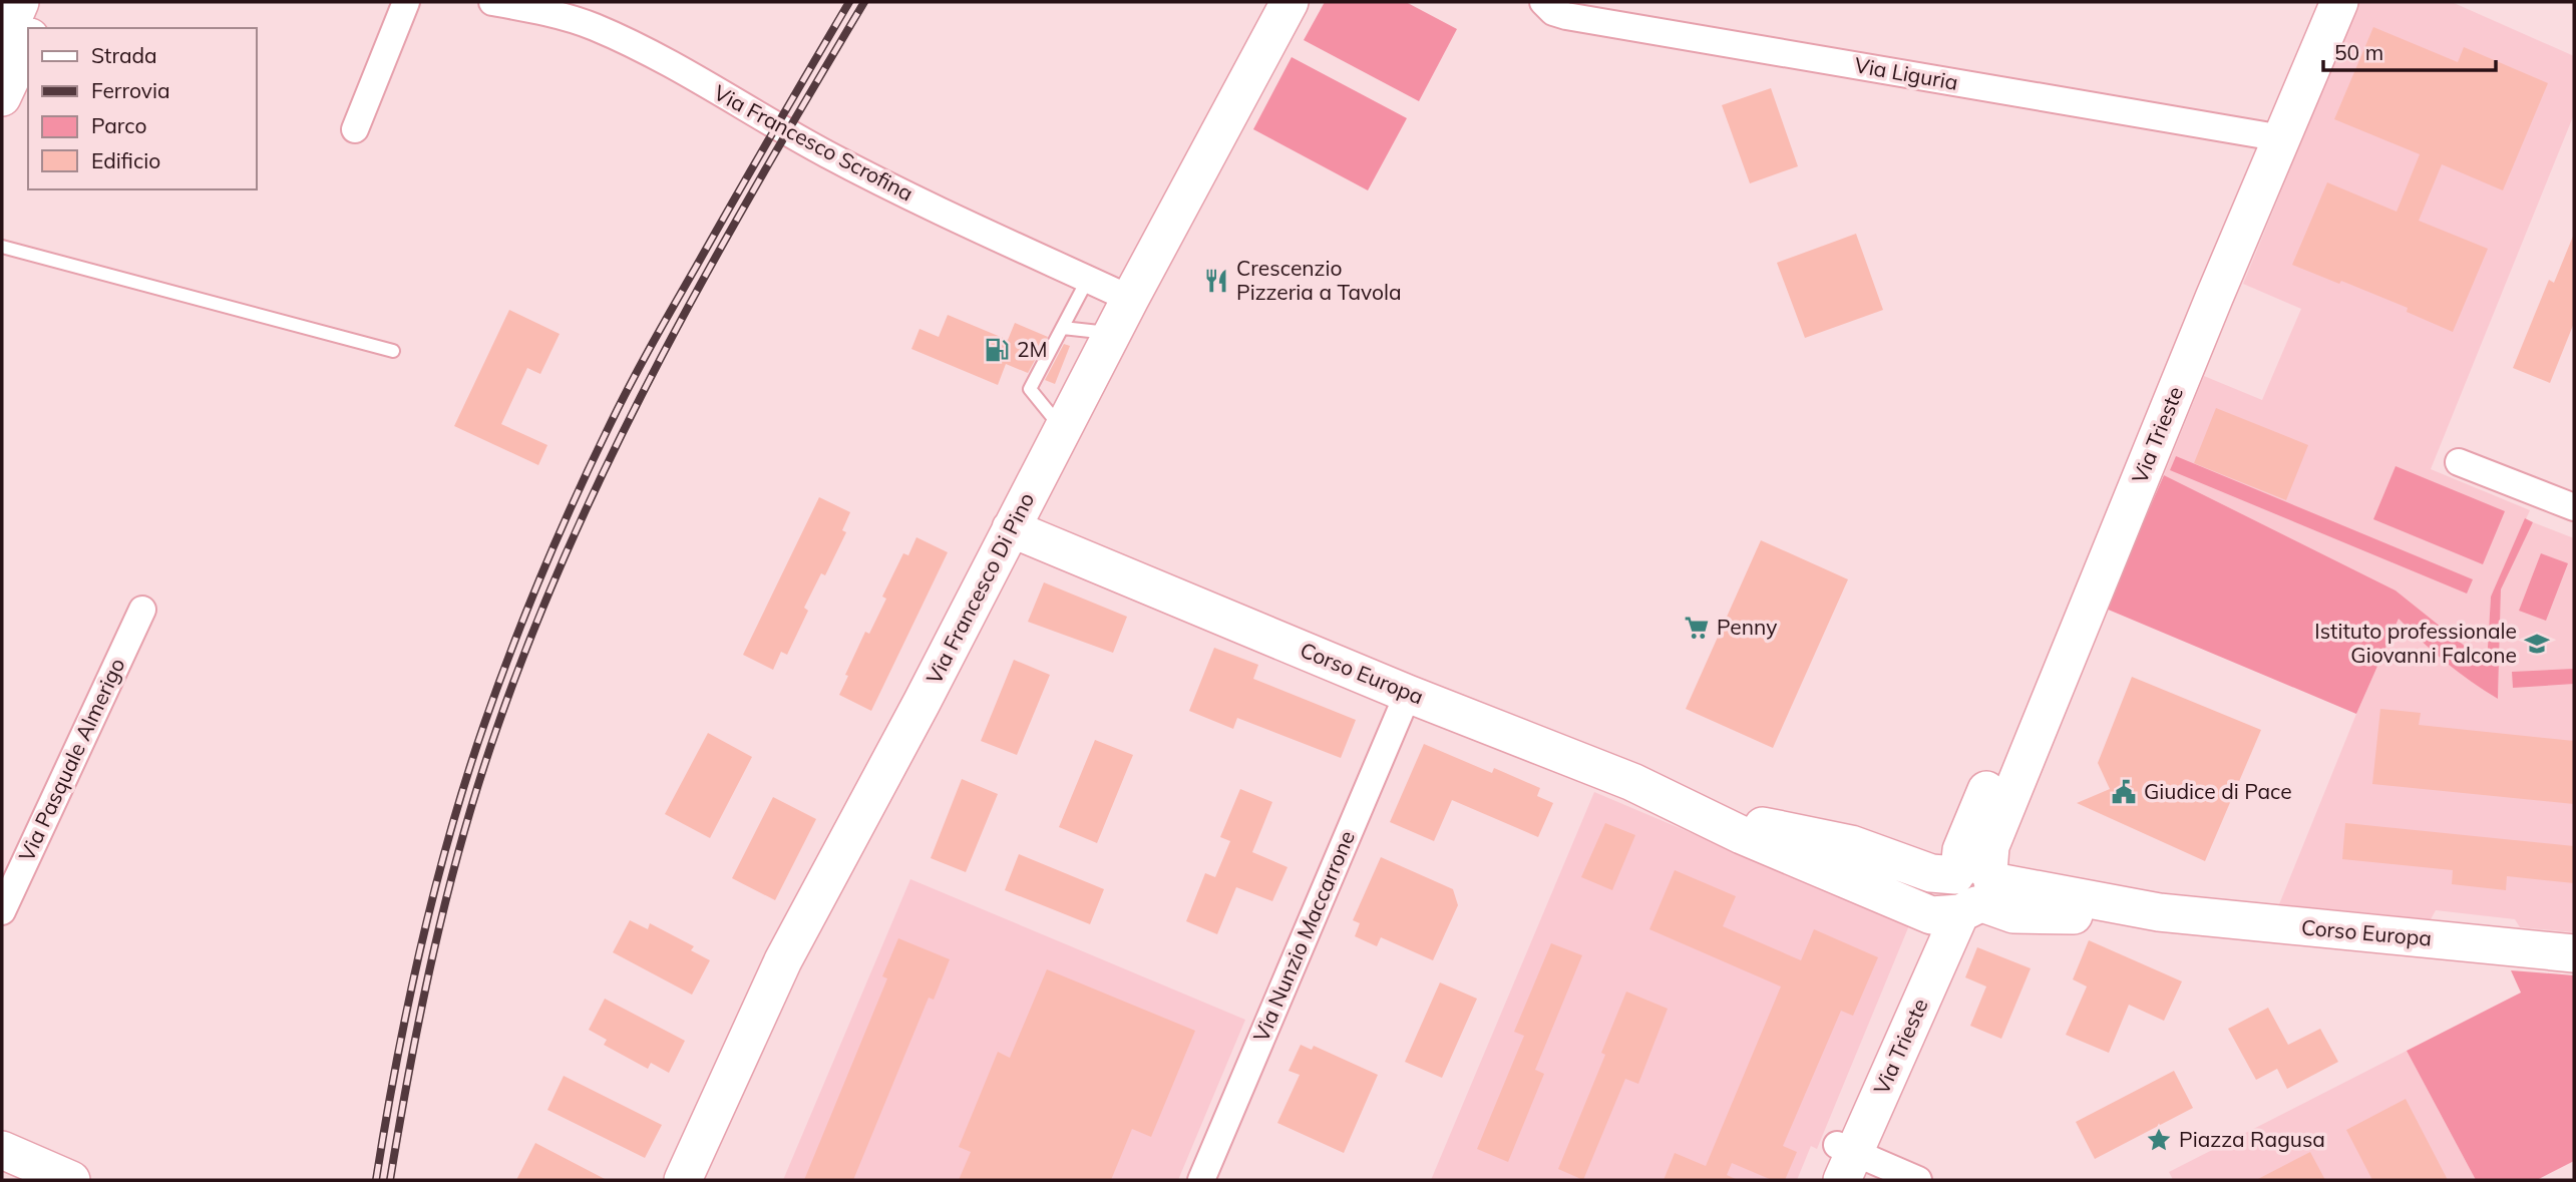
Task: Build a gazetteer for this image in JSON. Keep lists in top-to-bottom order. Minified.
{"streets":{"street":["Via Liguria","Via Francesco Scrofina","Via Trieste","Via Francesco Di Pino","Corso Europa","Via Pasquale Almerigo","Via Nunzio Maccarrone"]},"crossings":[["Via Liguria","Via Trieste"],["Via Francesco Scrofina","Via Francesco Di Pino"],["Via Trieste","Corso Europa"],["Via Francesco Di Pino","Corso Europa"],["Corso Europa","Via Nunzio Maccarrone"]],"places":{"restaurant":["Crescenzio Pizzeria a Tavola"],"fuel station":["2M"],"supermarket":["Penny"],"school or university":["Istituto professionale Giovanni Falcone"],"public building":["Giudice di Pace"],"place":["Piazza Ragusa"]},"legend":["Strada","Ferrovia","Parco","Edificio"],"scale_bar":"50 m"}
